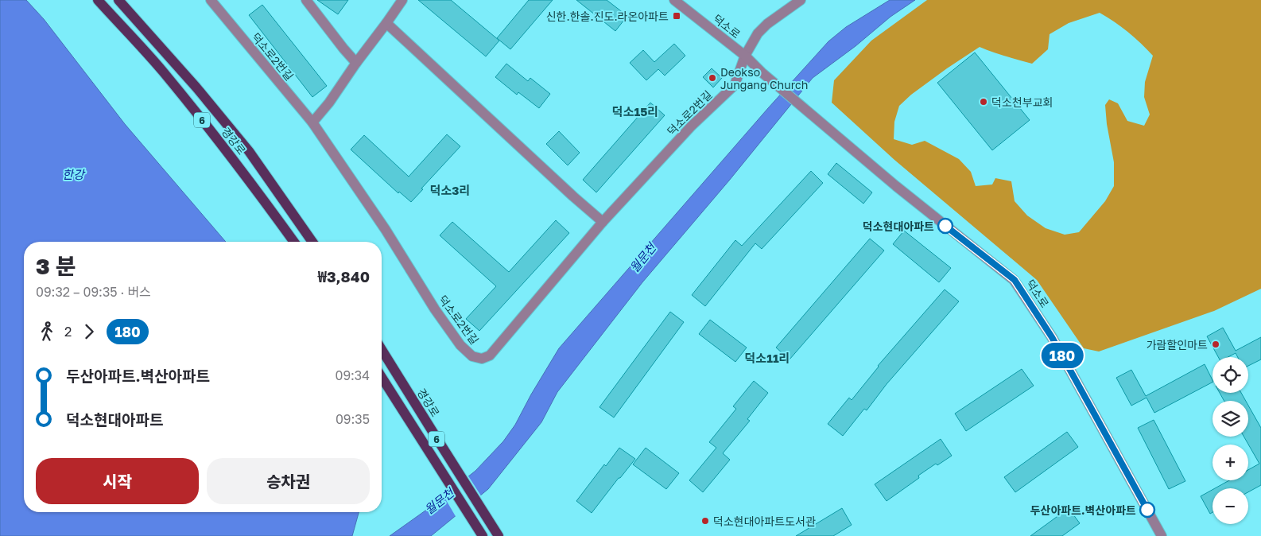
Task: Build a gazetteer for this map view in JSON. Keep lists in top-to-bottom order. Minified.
{"streets":{"main road":["6","경강로"],"street":["덕소로","덕소로2번길"]},"crossings":[["덕소로","덕소로2번길"]],"districts":["덕소15리","덕소3리","덕소11리"],"water":["한강","월문천"],"places":{"transit":["신한.한솔.진도.라온아파트"],"other":["Deokso Jungang Church","덕소천부교회","덕소현대아파트","가람할인마트","두산아파트.벽산아파트","덕소현대아파트도서관"]},"lines":["bus line 180"],"page":{"on_map":"180","heading":["3 분","09:32 – 09:35 · 버스","₩3,840"],"legs":["2","180"],"list":[{"name":"두산아파트.벽산아파트","value":"09:34"},{"name":"덕소현대아파트","value":"09:35"}],"map_buttons":["+","−"],"buttons":["시작","승차권"]}}
